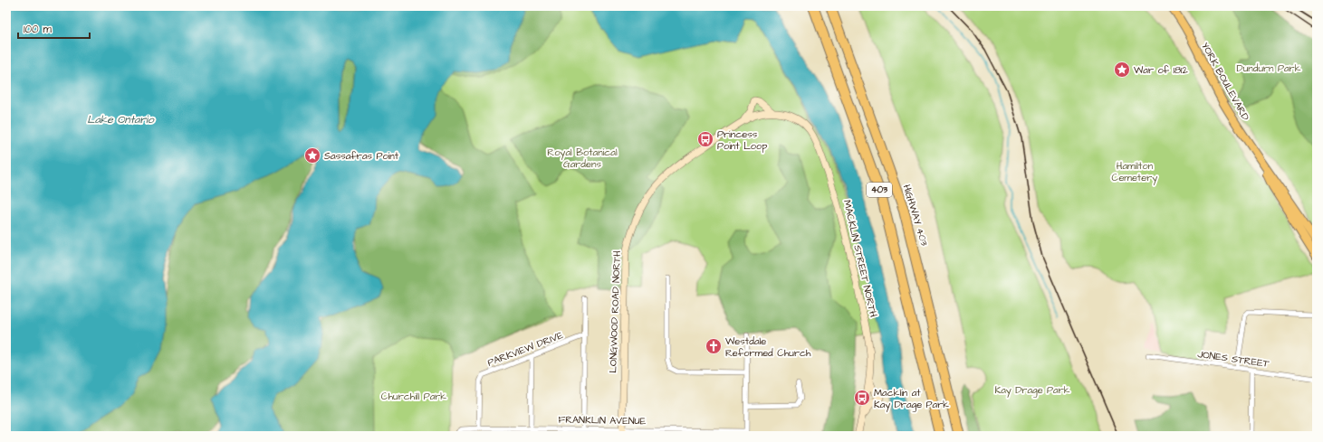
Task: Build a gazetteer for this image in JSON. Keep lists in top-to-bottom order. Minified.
{"streets":{"highway":["403","HIGHWAY 403"],"main road":["YORK BOULEVARD"],"street":["MACKLIN STREET NORTH","LONGWOOD ROAD NORTH","PARKVIEW DRIVE","JONES STREET","FRANKLIN AVENUE"]},"crossings":[["MACKLIN STREET NORTH","LONGWOOD ROAD NORTH"],["LONGWOOD ROAD NORTH","FRANKLIN AVENUE"],["PARKVIEW DRIVE","FRANKLIN AVENUE"]],"water":["Lake Ontario"],"parks":["Dundurn Park","Royal Botanical Gardens","Hamilton Cemetery","Kay Drage Park","Churchill Park"],"places":{"place":["War of 1812","Sassafras Point"],"bus stop":["Princess Point Loop","Macklin at Kay Drage Park"],"church":["Westdale Reformed Church"]},"scale_bar":"100 m"}
